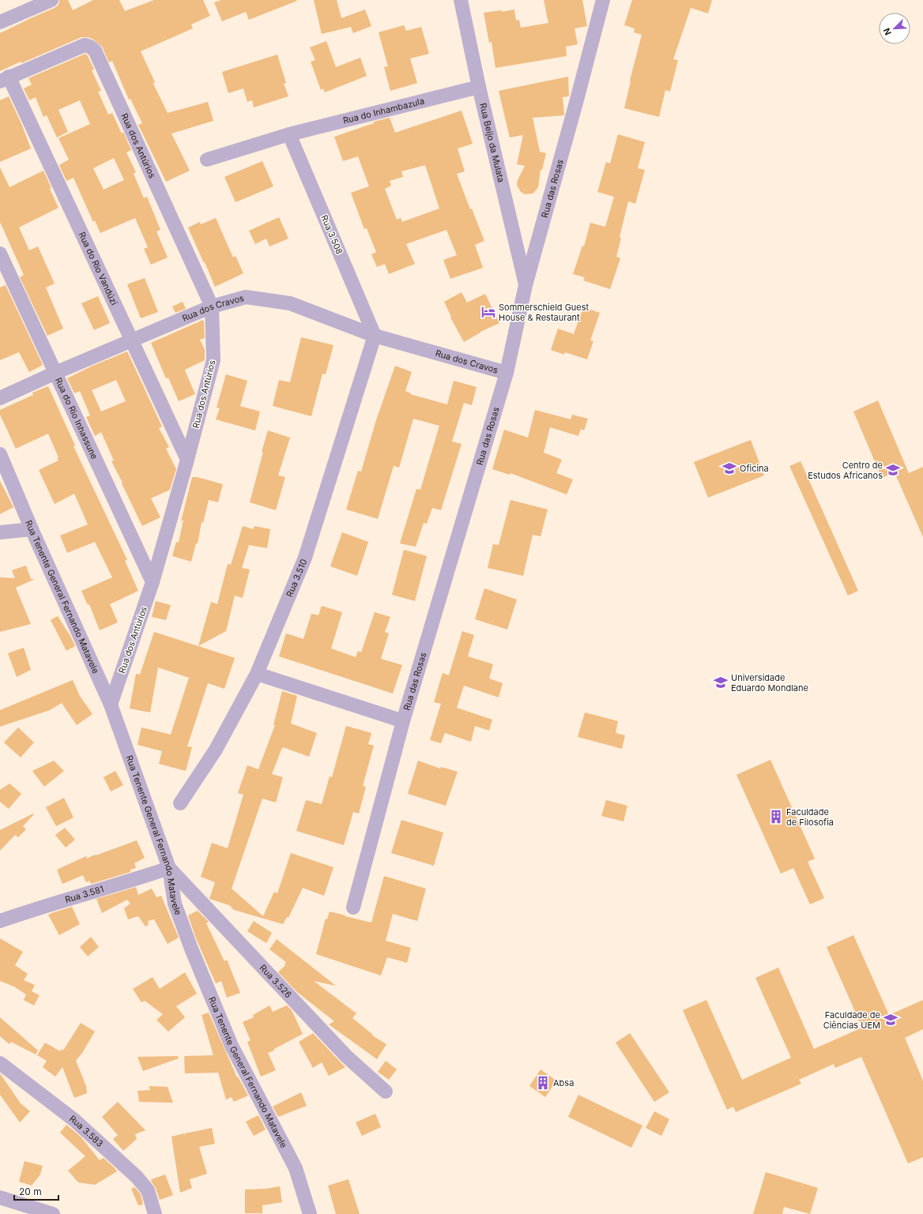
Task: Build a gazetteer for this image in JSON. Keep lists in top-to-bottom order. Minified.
{"streets":{"street":["Rua do Inhambazula","Rua Beijo da Mulata","Rua dos Antúrios","Rua das Rosas","Rua 3.508","Rua do Rio Vandúzi","Rua dos Cravos","Rua do Rio Inhassune","Rua 3.510","Rua Tenente General Fernando Matavele","Rua 3.581","Rua 3.526","Rua 3.583"]},"crossings":[["Rua do Inhambazula","Rua Beijo da Mulata"],["Rua do Inhambazula","Rua 3.508"],["Rua Beijo da Mulata","Rua das Rosas"],["Rua dos Antúrios","Rua do Rio Vandúzi"],["Rua dos Antúrios","Rua dos Cravos"],["Rua dos Antúrios","Rua do Rio Inhassune"],["Rua dos Antúrios","Rua Tenente General Fernando Matavele"],["Rua das Rosas","Rua dos Cravos"],["Rua das Rosas","Rua 3.510"],["Rua 3.508","Rua dos Cravos"],["Rua 3.508","Rua 3.510"],["Rua do Rio Vandúzi","Rua dos Cravos"],["Rua dos Cravos","Rua do Rio Inhassune"],["Rua dos Cravos","Rua 3.510"],["Rua Tenente General Fernando Matavele","Rua 3.581"],["Rua Tenente General Fernando Matavele","Rua 3.526"],["Rua 3.581","Rua 3.526"]],"places":{"hotel":["Sommerschield Guest House & Restaurant"],"school or university":["Oficina","Centro de Estudos Africanos","Universidade Eduardo Mondlane","Faculdade de Ciências UEM"],"building":["Faculdade de Filosofia","Absa"]},"scale_bar":"20 m","north":"bottom left"}
